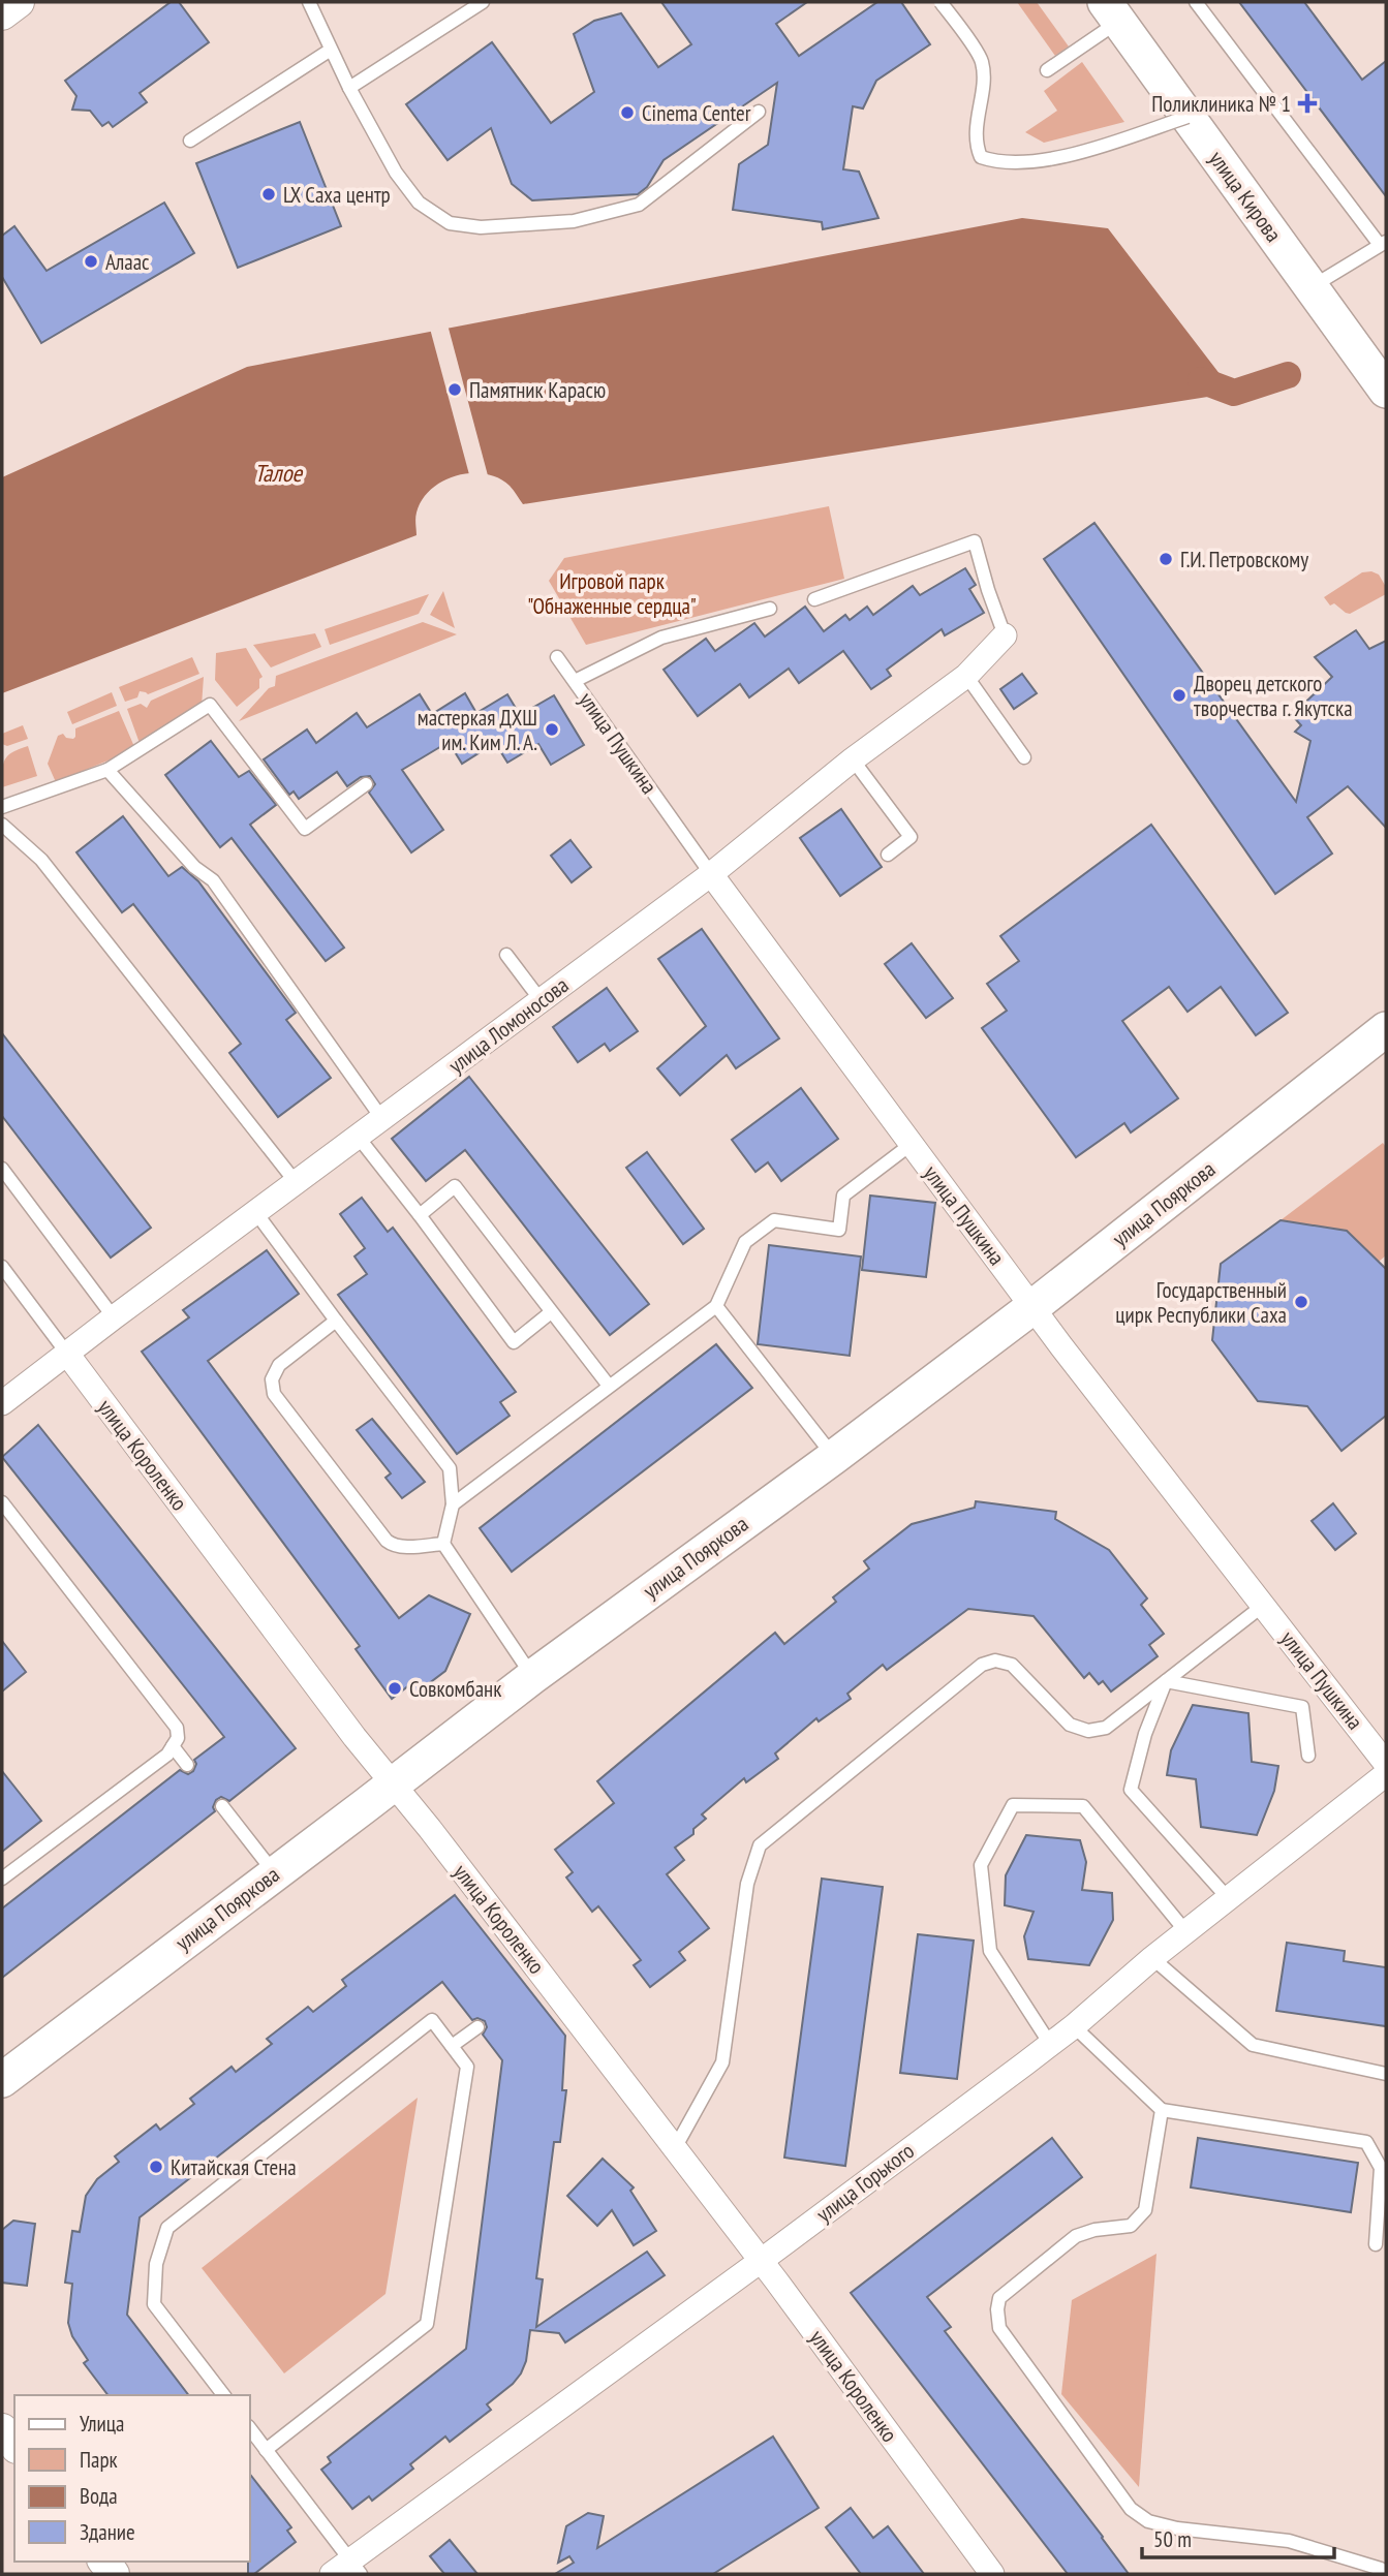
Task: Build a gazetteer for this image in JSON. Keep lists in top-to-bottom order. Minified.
{"streets":{"main road":["улица Кирова","улица Пояркова"],"street":["улица Пушкина","улица Ломоносова","улица Короленко","улица Горького"]},"crossings":[["улица Пушкина","улица Ломоносова"],["улица Пушкина","улица Пояркова"],["улица Ломоносова","улица Короленко"],["улица Пояркова","улица Короленко"],["улица Короленко","улица Горького"]],"water":["Талое"],"parks":["Игровой парк \"Обнаженные сердца\""],"places":{"health":["Поликлиника № 1"],"other":["Cinema Center","LX Саха центр","Алаас","Памятник Карасю","Г.И. Петровскому","Дворец детского творчества г. Якутска","мастеркая ДХШ им. Ким Л. А.","Государственный цирк Республики Саха","Совкомбанк","Китайская Стена"]},"legend":["Улица","Парк","Вода","Здание"],"scale_bar":"50 m"}
